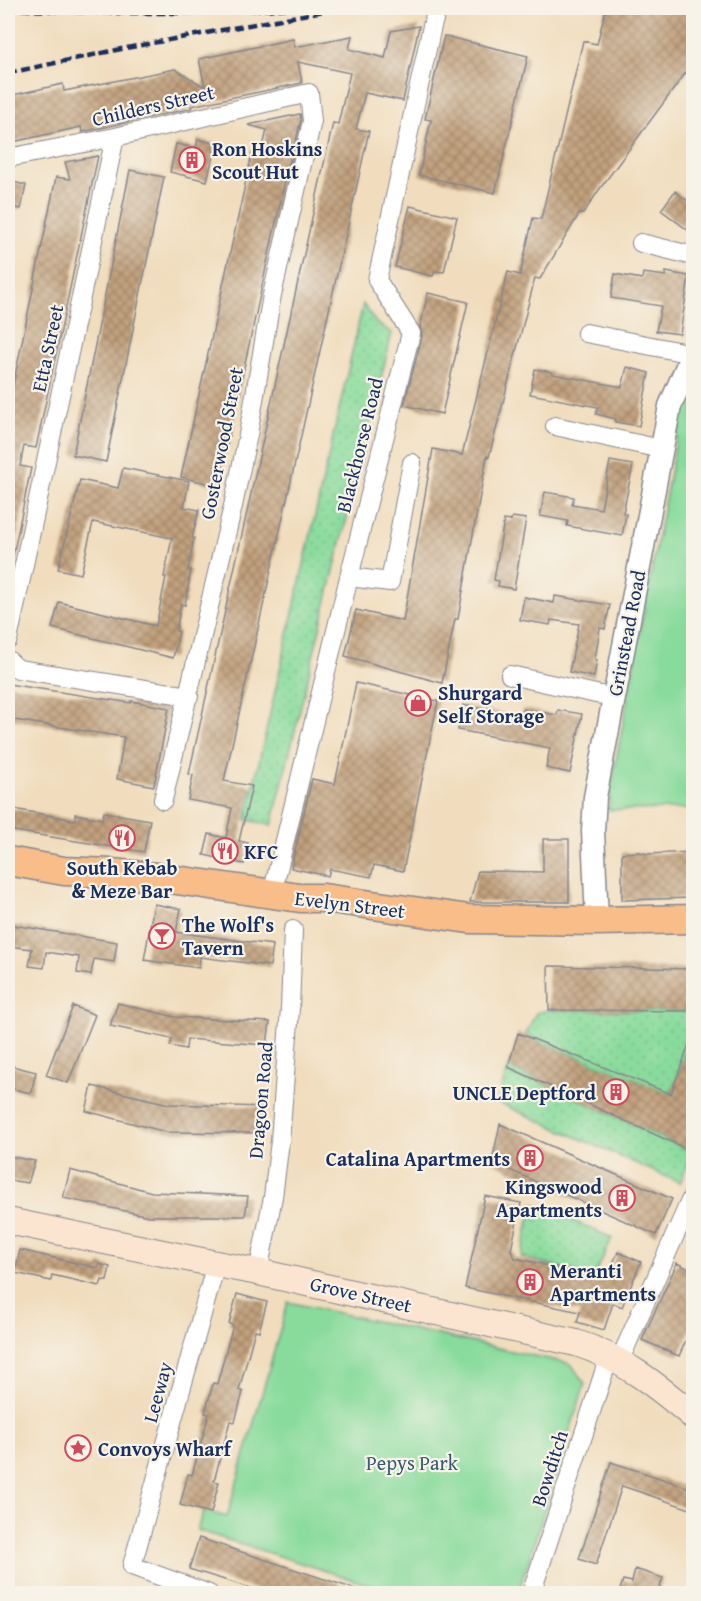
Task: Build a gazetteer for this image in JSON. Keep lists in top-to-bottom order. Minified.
{"streets":{"main road":["Evelyn Street","Grove Street"],"street":["Childers Street","Etta Street","Gosterwood Street","Blackhorse Road","Grinstead Road","Dragoon Road","Leeway","Bowditch"]},"crossings":[["Childers Street","Etta Street"],["Childers Street","Gosterwood Street"],["Blackhorse Road","Evelyn Street"],["Grinstead Road","Evelyn Street"],["Dragoon Road","Grove Street"],["Grove Street","Leeway"],["Grove Street","Bowditch"]],"parks":["Pepys Park"],"places":{"building":["Ron Hoskins Scout Hut","UNCLE Deptford","Catalina Apartments","Kingswood Apartments","Meranti Apartments"],"shop":["Shurgard Self Storage"],"restaurant":["South Kebab & Meze Bar","KFC"],"bar":["The Wolf's Tavern"],"place":["Convoys Wharf"]}}
